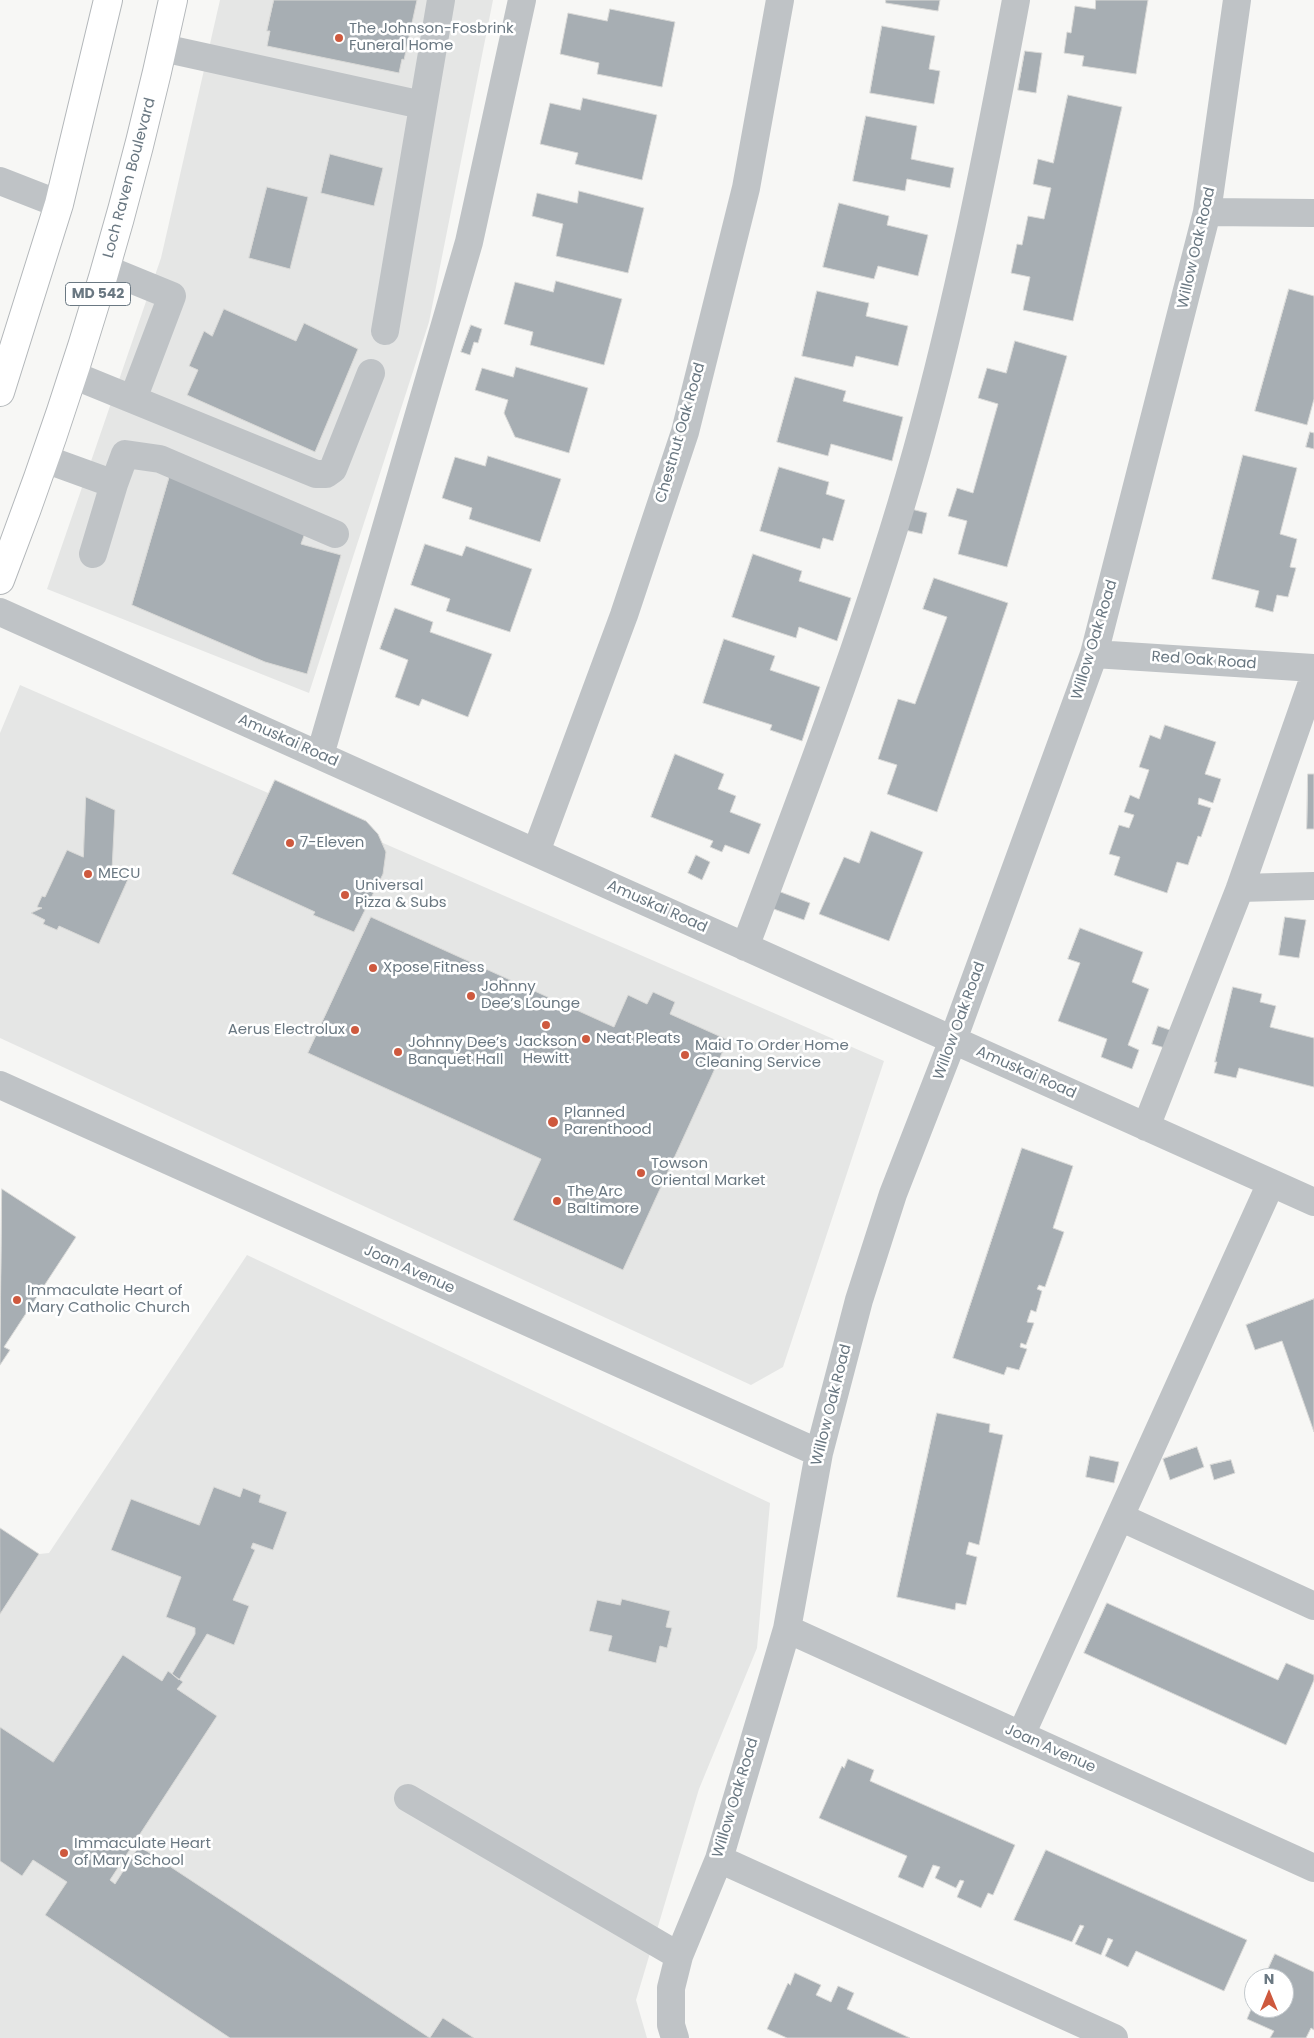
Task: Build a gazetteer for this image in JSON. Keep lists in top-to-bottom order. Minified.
{"streets":{"main road":["Loch Raven Boulevard","MD 542"],"street":["Willow Oak Road","Chestnut Oak Road","Red Oak Road","Amuskai Road","Joan Avenue"]},"crossings":[["Willow Oak Road","Red Oak Road"],["Willow Oak Road","Amuskai Road"],["Willow Oak Road","Joan Avenue"],["Chestnut Oak Road","Amuskai Road"]],"places":["The Johnson-Fosbrink Funeral Home","7-Eleven","MECU","Universal Pizza & Subs","Xpose Fitness","Johnny Dee’s Lounge","Jackson Hewitt","Aerus Electrolux","Neat Pleats","Johnny Dee’s Banquet Hall","Maid To Order Home Cleaning Service","Planned Parenthood","Towson Oriental Market","The Arc Baltimore","Immaculate Heart of Mary Catholic Church","Immaculate Heart of Mary School"],"north":"top"}
